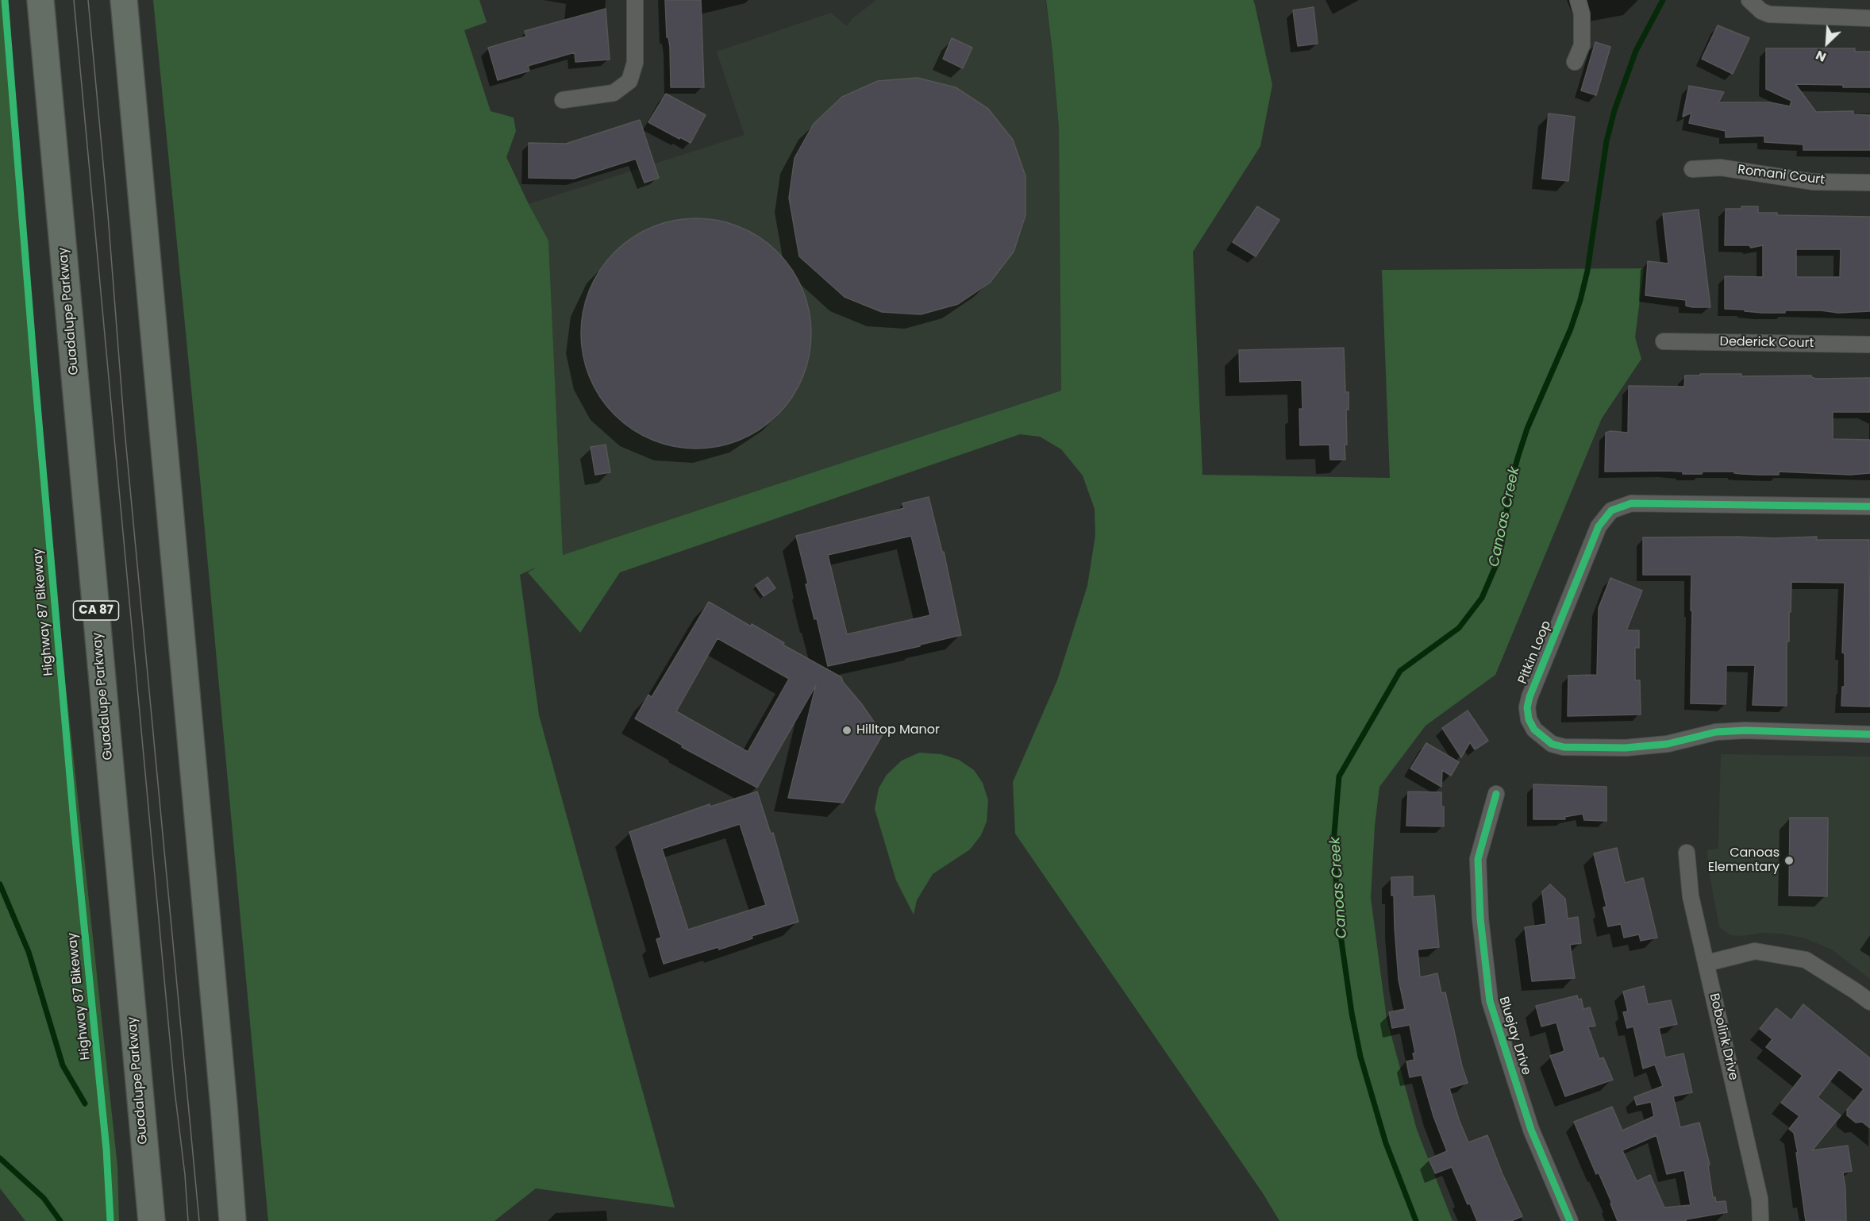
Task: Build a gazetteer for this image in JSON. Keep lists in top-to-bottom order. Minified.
{"streets":{"highway":["Guadalupe Parkway","CA 87"],"street":["Romani Court","Dederick Court","Pitkin Loop","Bluejay Drive","Bobolink Drive"],"cycle path":["Highway 87 Bikeway"]},"water":["Canoas Creek"],"places":["Hilltop Manor","Canoas Elementary"],"north":"bottom left"}
